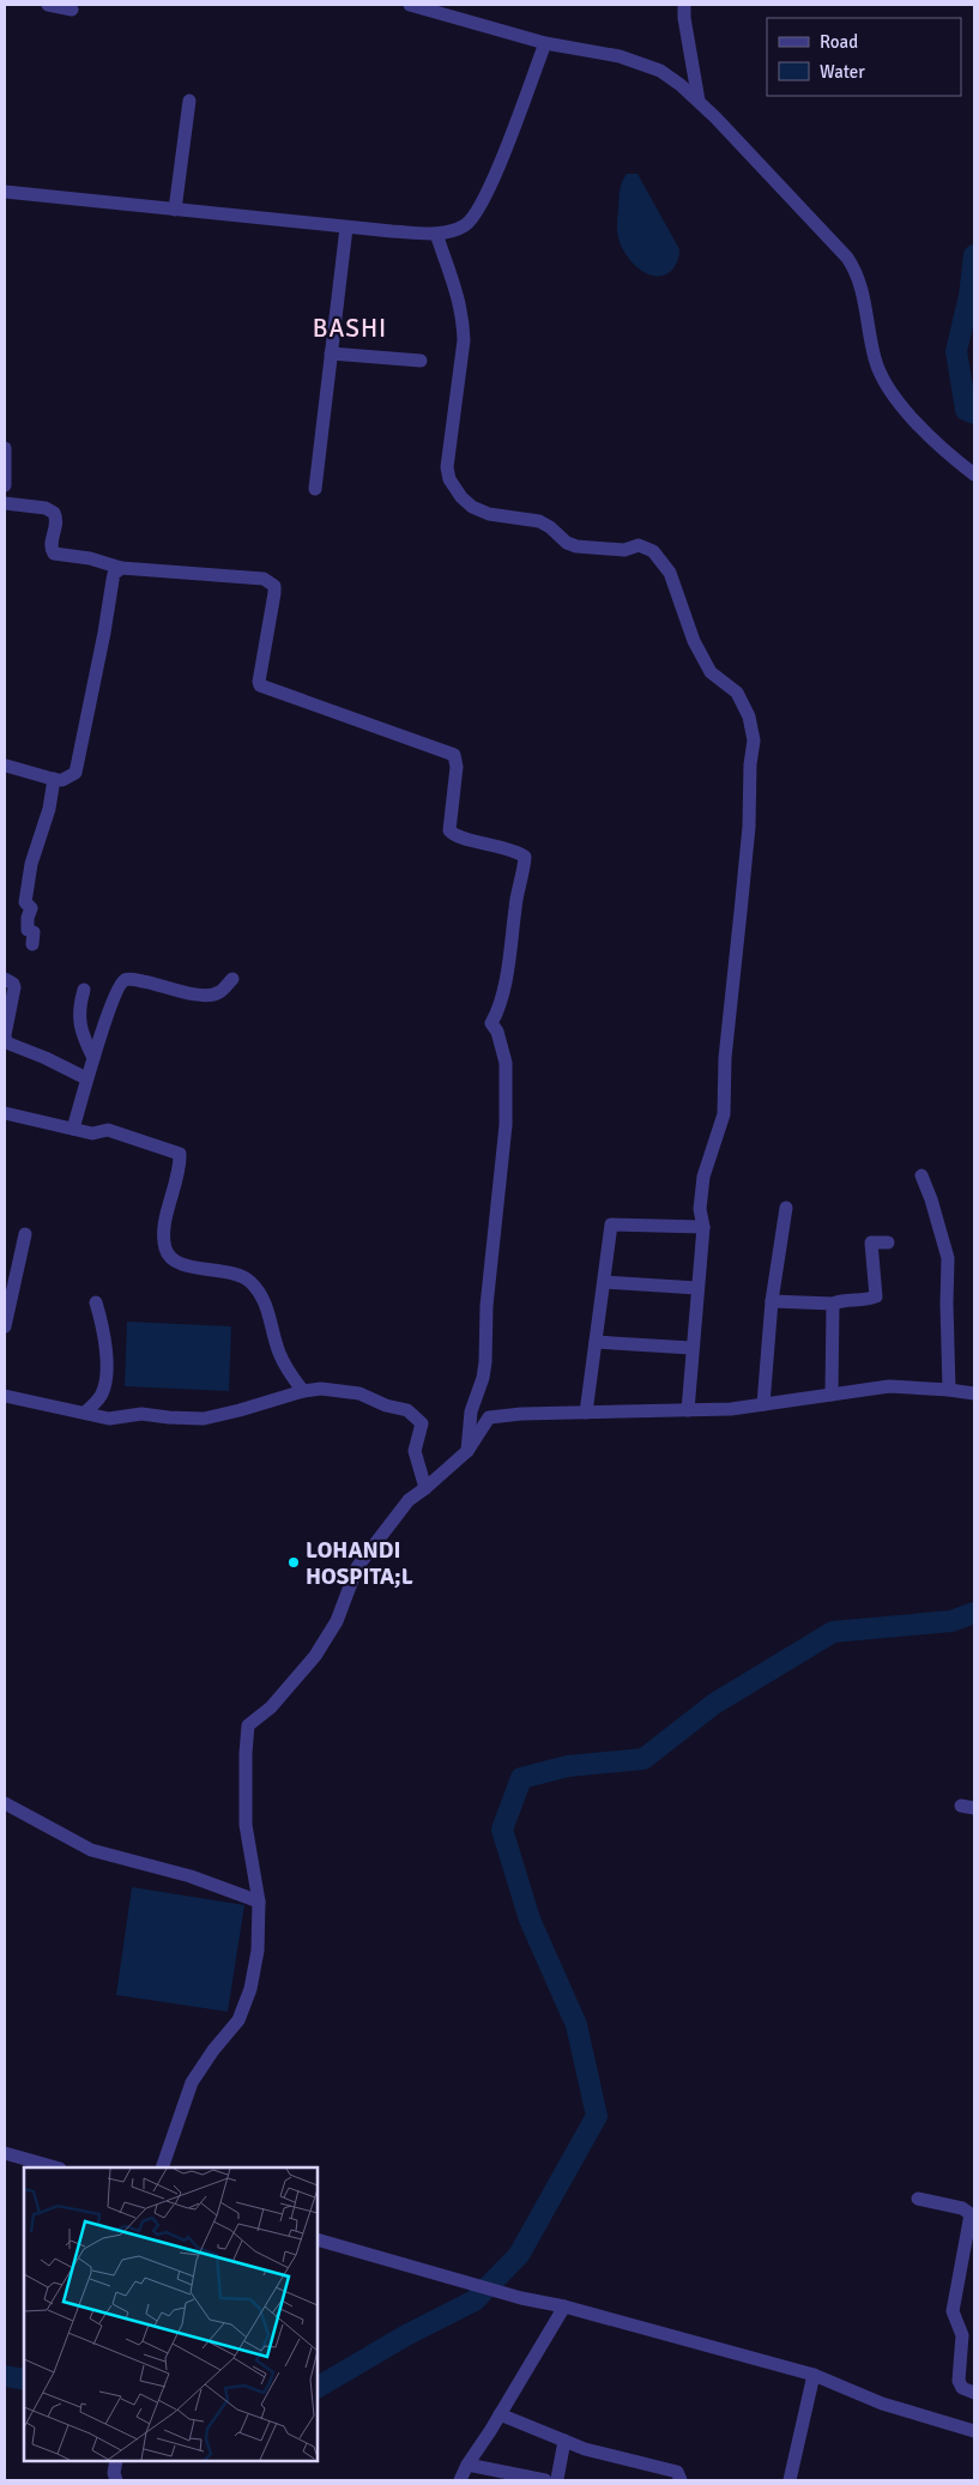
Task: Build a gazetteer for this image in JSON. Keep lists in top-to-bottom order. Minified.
{"districts":["BASHI"],"places":["LOHANDI HOSPITA;L"],"legend":["Road","Water"]}
